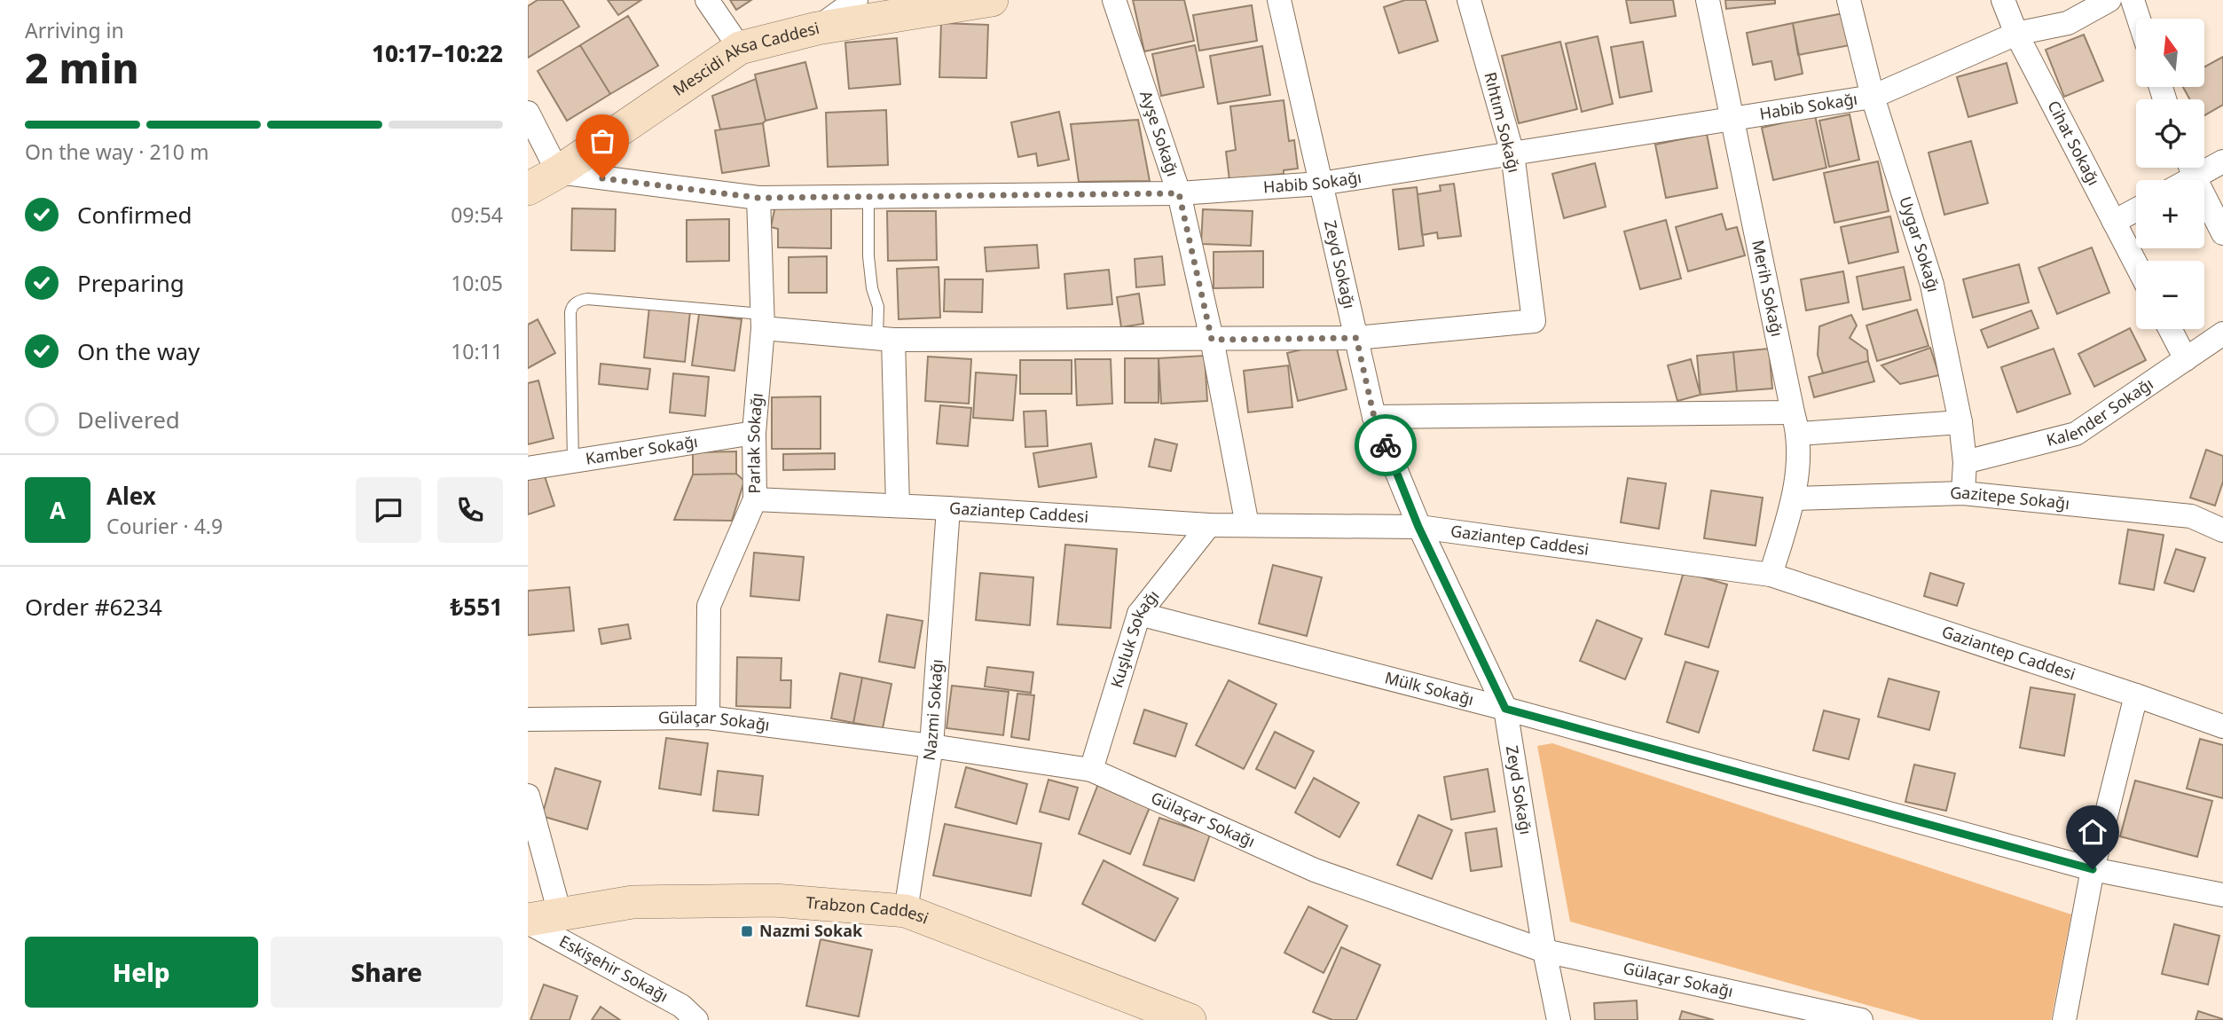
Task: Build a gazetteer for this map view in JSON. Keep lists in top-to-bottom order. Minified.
{"streets":{"main road":["Mescidi Aksa Caddesi","Trabzon Caddesi"],"street":["Habib Sokağı","Rıhtım Sokağı","Ayşe Sokağı","Cihat Sokağı","Uygar Sokağı","Zeyd Sokağı","Merih Sokağı","Kalender Sokağı","Parlak Sokağı","Kamber Sokağı","Gazitepe Sokağı","Gaziantep Caddesi","Kuşluk Sokağı","Mülk Sokağı","Nazmi Sokağı","Gülaçar Sokağı","Eskişehir Sokağı"]},"crossings":[["Mescidi Aksa Caddesi","Habib Sokağı"],["Habib Sokağı","Rıhtım Sokağı"],["Habib Sokağı","Ayşe Sokağı"],["Habib Sokağı","Cihat Sokağı"],["Habib Sokağı","Uygar Sokağı"],["Habib Sokağı","Zeyd Sokağı"],["Habib Sokağı","Merih Sokağı"],["Habib Sokağı","Parlak Sokağı"],["Rıhtım Sokağı","Zeyd Sokağı"],["Ayşe Sokağı","Gaziantep Caddesi"],["Uygar Sokağı","Kalender Sokağı"],["Uygar Sokağı","Gazitepe Sokağı"],["Zeyd Sokağı","Gaziantep Caddesi"],["Zeyd Sokağı","Mülk Sokağı"],["Zeyd Sokağı","Gülaçar Sokağı"],["Merih Sokağı","Gazitepe Sokağı"],["Merih Sokağı","Gaziantep Caddesi"],["Parlak Sokağı","Kamber Sokağı"],["Parlak Sokağı","Gaziantep Caddesi"],["Parlak Sokağı","Gülaçar Sokağı"],["Gaziantep Caddesi","Kuşluk Sokağı"],["Gaziantep Caddesi","Nazmi Sokağı"],["Kuşluk Sokağı","Mülk Sokağı"],["Kuşluk Sokağı","Gülaçar Sokağı"],["Nazmi Sokağı","Gülaçar Sokağı"],["Nazmi Sokağı","Trabzon Caddesi"],["Trabzon Caddesi","Eskişehir Sokağı"]],"places":{"transit":["Nazmi Sokak"]},"north":"top","page":{"heading":["2 min","Arriving in","10:17–10:22"],"panel":["Alex","Courier · 4.9","Order #6234","₺551"],"map_buttons":["+","−"],"bar":"On the way · 210 m","list":[["Confirmed","09:54"],["Preparing","10:05"],["On the way","10:11"],"Delivered"],"round":"A","buttons":["Help","Share"]}}
